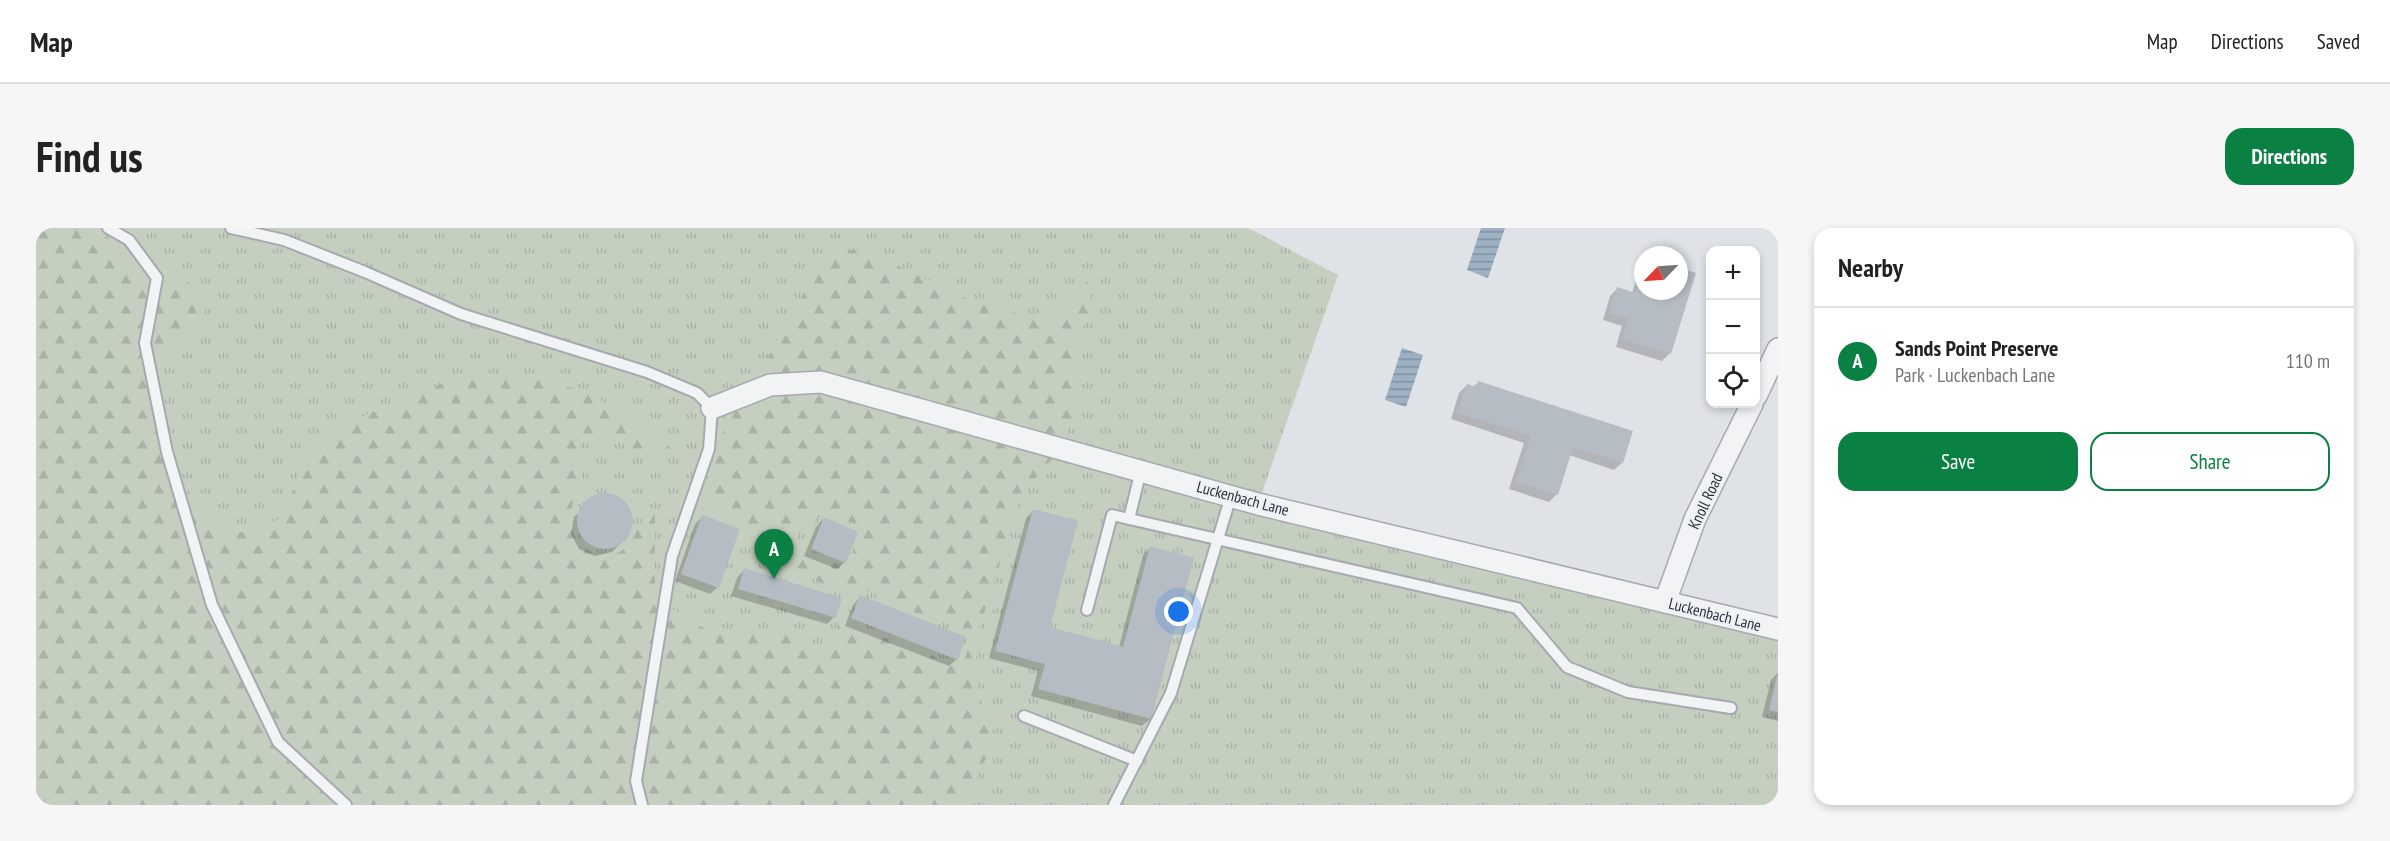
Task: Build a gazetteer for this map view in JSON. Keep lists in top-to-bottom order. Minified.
{"streets":{"street":["Luckenbach Lane","Knoll Road"]},"crossings":[["Luckenbach Lane","Knoll Road"]],"north":"bottom left","page":{"header":"Map","nav":["Map","Directions","Saved"],"buttons":["Directions",["Save","Share"]],"title":"Find us","heading":"Nearby","map_buttons":["+","−"],"list":[{"mark":"A","name":"Sands Point Preserve","note":"Park · Luckenbach Lane","value":"110 m"}],"pins":"A"}}
